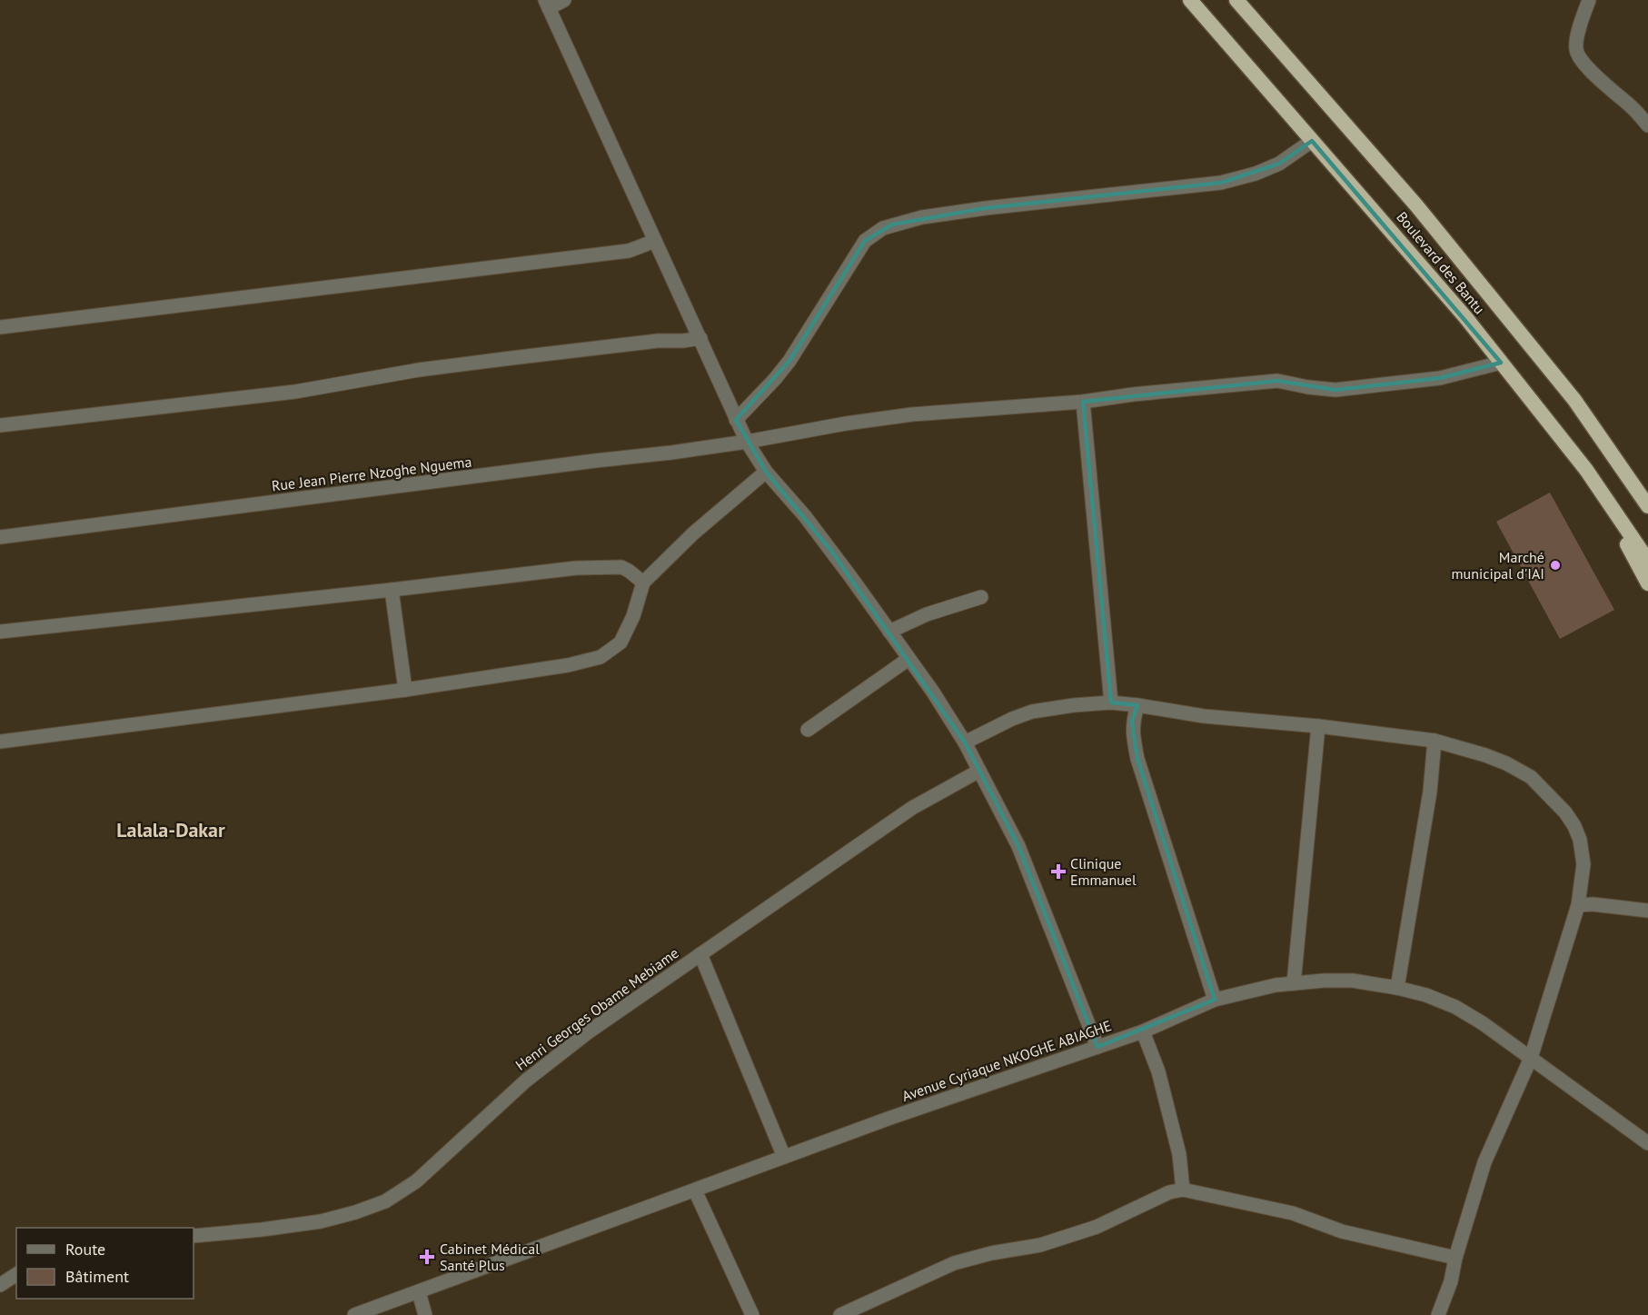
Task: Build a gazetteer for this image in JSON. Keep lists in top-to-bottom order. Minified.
{"streets":{"highway":["Boulevard des Bantu"],"street":["Rue Jean Pierre Nzoghe Nguema","Henri Georges Obame Mebiame","Avenue Cyriaque NKOGHE ABIAGHE"]},"crossings":[["Boulevard des Bantu","Rue Jean Pierre Nzoghe Nguema"]],"districts":["Lalala-Dakar"],"places":{"other":["Marché municipal d'IAI"],"health":["Clinique Emmanuel","Cabinet Médical Santé Plus"]},"legend":["Route","Bâtiment"]}
